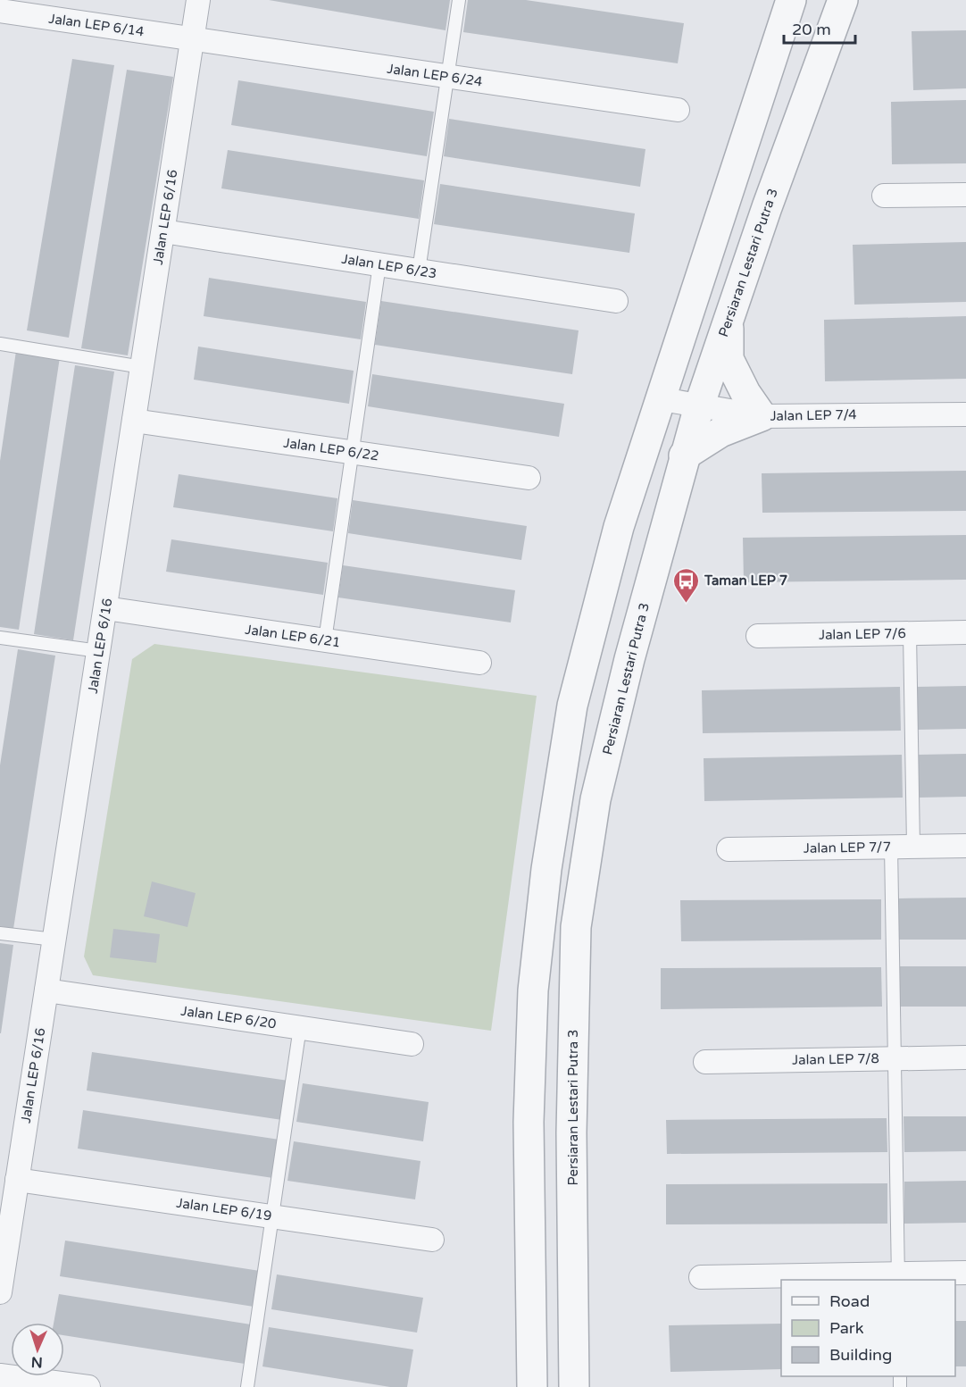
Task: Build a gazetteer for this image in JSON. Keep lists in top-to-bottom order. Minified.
{"streets":{"street":["Jalan LEP 6/14","Jalan LEP 6/24","Jalan LEP 6/16","Persiaran Lestari Putra 3","Jalan LEP 6/23","Jalan LEP 7/4","Jalan LEP 6/22","Jalan LEP 7/6","Jalan LEP 6/21","Jalan LEP 7/7","Jalan LEP 6/20","Jalan LEP 7/8","Jalan LEP 6/19"]},"crossings":[["Jalan LEP 6/14","Jalan LEP 6/24"],["Jalan LEP 6/14","Jalan LEP 6/16"],["Jalan LEP 6/24","Jalan LEP 6/16"],["Jalan LEP 6/16","Jalan LEP 6/23"],["Jalan LEP 6/16","Jalan LEP 6/22"],["Jalan LEP 6/16","Jalan LEP 6/21"],["Jalan LEP 6/16","Jalan LEP 6/20"],["Jalan LEP 6/16","Jalan LEP 6/19"],["Persiaran Lestari Putra 3","Jalan LEP 7/4"]],"places":{"bus stop":["Taman LEP 7"]},"legend":["Road","Park","Building"],"scale_bar":"20 m","north":"bottom"}
